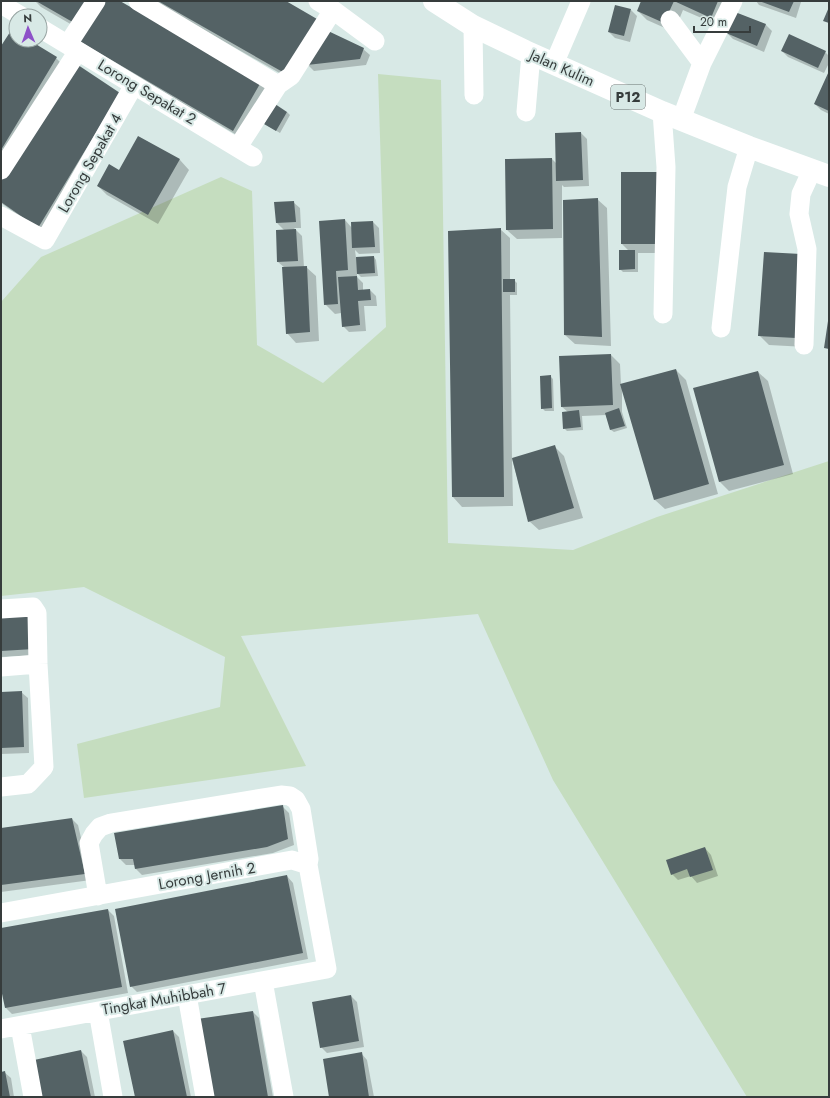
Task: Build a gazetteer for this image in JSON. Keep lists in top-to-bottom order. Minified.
{"streets":{"main road":["Jalan Kulim","P12"],"street":["Lorong Sepakat 2","Lorong Sepakat 4","Lorong Jernih 2","Tingkat Muhibbah 7"]},"crossings":[["Lorong Sepakat 2","Lorong Sepakat 4"],["Lorong Jernih 2","Tingkat Muhibbah 7"]],"scale_bar":"20 m","north":"top"}
